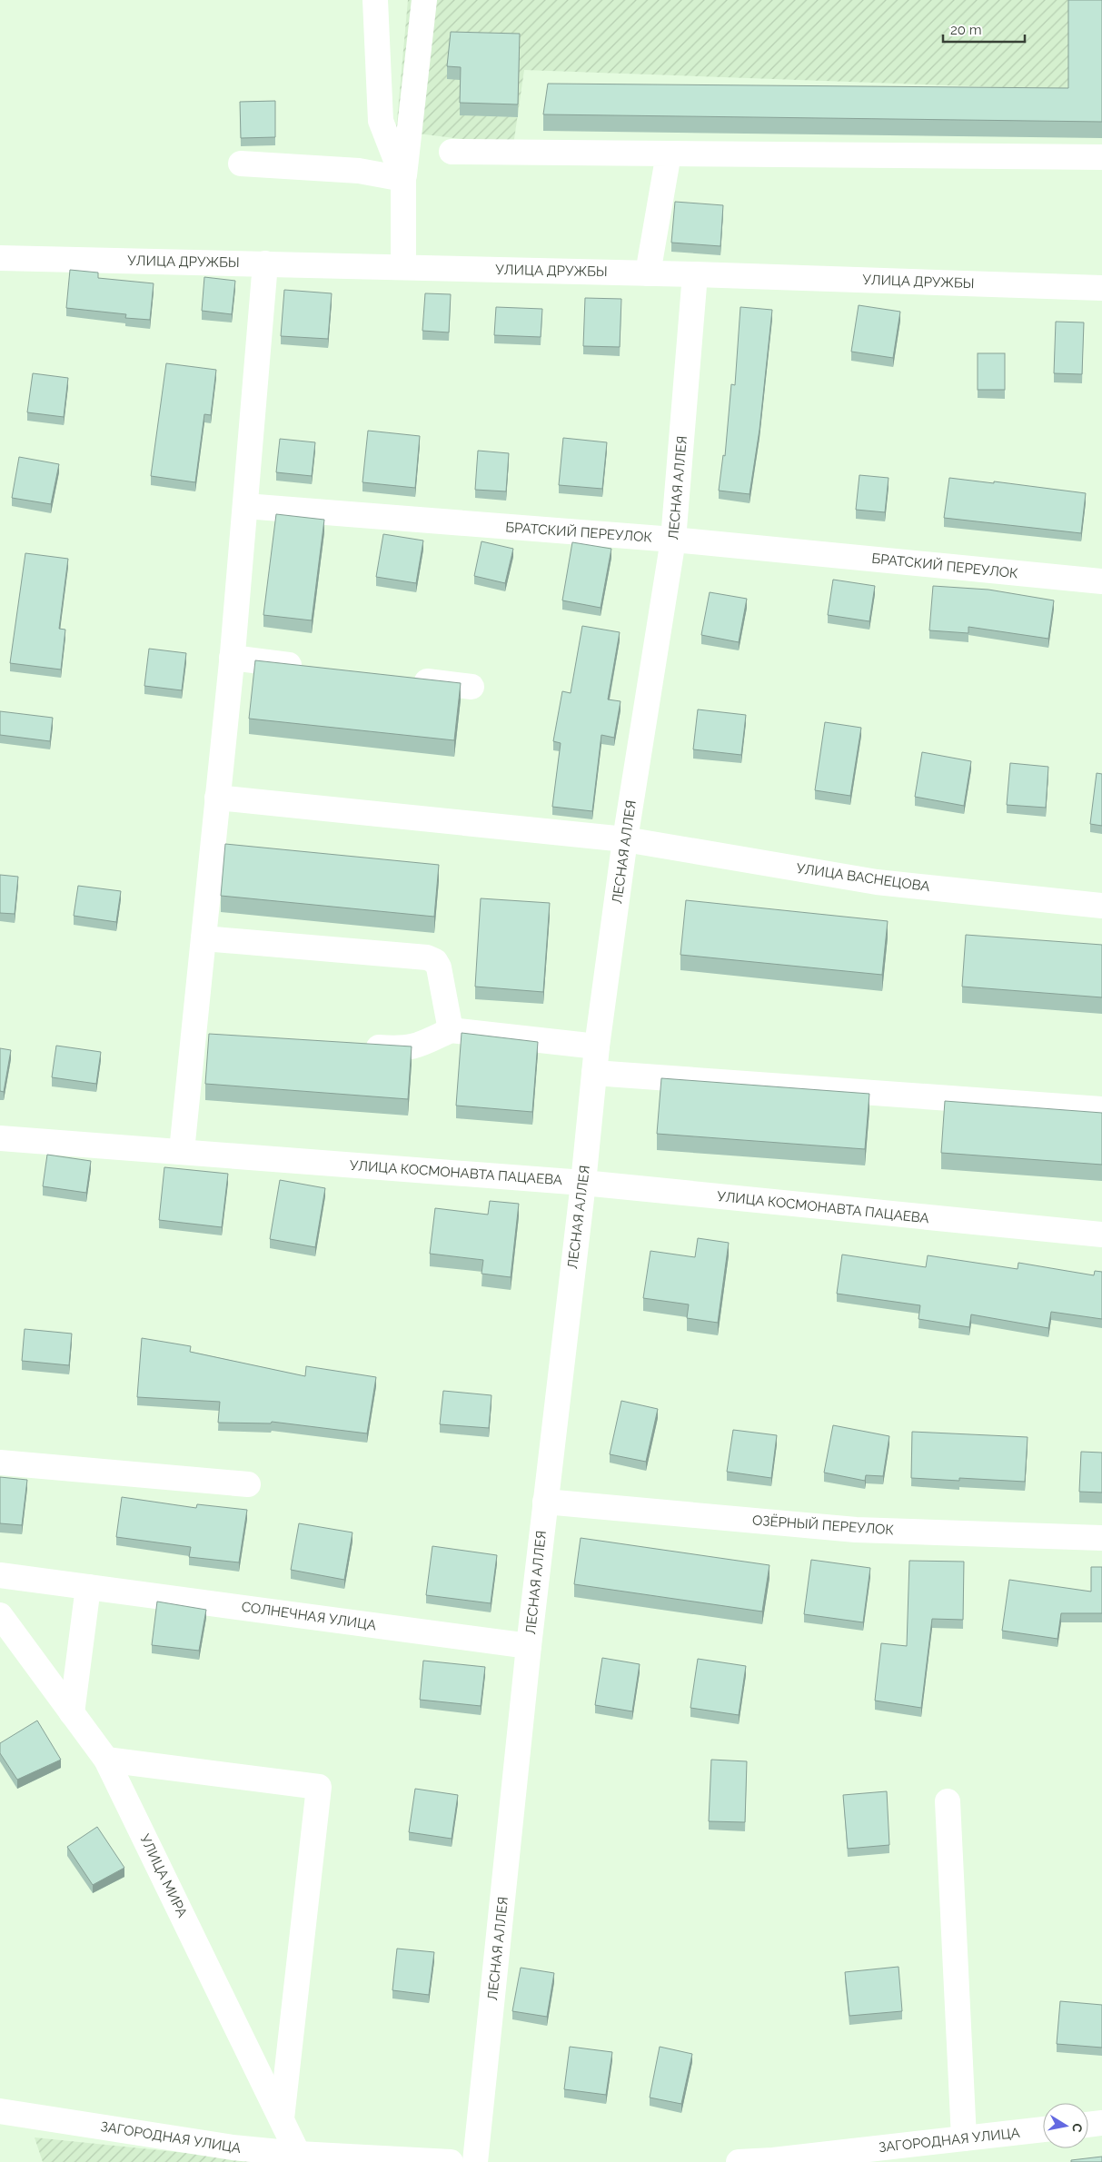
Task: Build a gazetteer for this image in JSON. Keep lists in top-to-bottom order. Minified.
{"streets":{"street":["УЛИЦА ДРУЖБЫ","ЛЕСНАЯ АЛЛЕЯ","БРАТСКИЙ ПЕРЕУЛОК","УЛИЦА ВАСНЕЦОВА","УЛИЦА КОСМОНАВТА ПАЦАЕВА","ОЗЁРНЫЙ ПЕРЕУЛОК","СОЛНЕЧНАЯ УЛИЦА","УЛИЦА МИРА","ЗАГОРОДНАЯ УЛИЦА"]},"crossings":[["УЛИЦА ДРУЖБЫ","ЛЕСНАЯ АЛЛЕЯ"],["ЛЕСНАЯ АЛЛЕЯ","БРАТСКИЙ ПЕРЕУЛОК"],["ЛЕСНАЯ АЛЛЕЯ","УЛИЦА ВАСНЕЦОВА"],["ЛЕСНАЯ АЛЛЕЯ","УЛИЦА КОСМОНАВТА ПАЦАЕВА"],["ЛЕСНАЯ АЛЛЕЯ","ОЗЁРНЫЙ ПЕРЕУЛОК"],["ЛЕСНАЯ АЛЛЕЯ","СОЛНЕЧНАЯ УЛИЦА"],["УЛИЦА МИРА","ЗАГОРОДНАЯ УЛИЦА"]],"scale_bar":"20 m","north":"right"}
